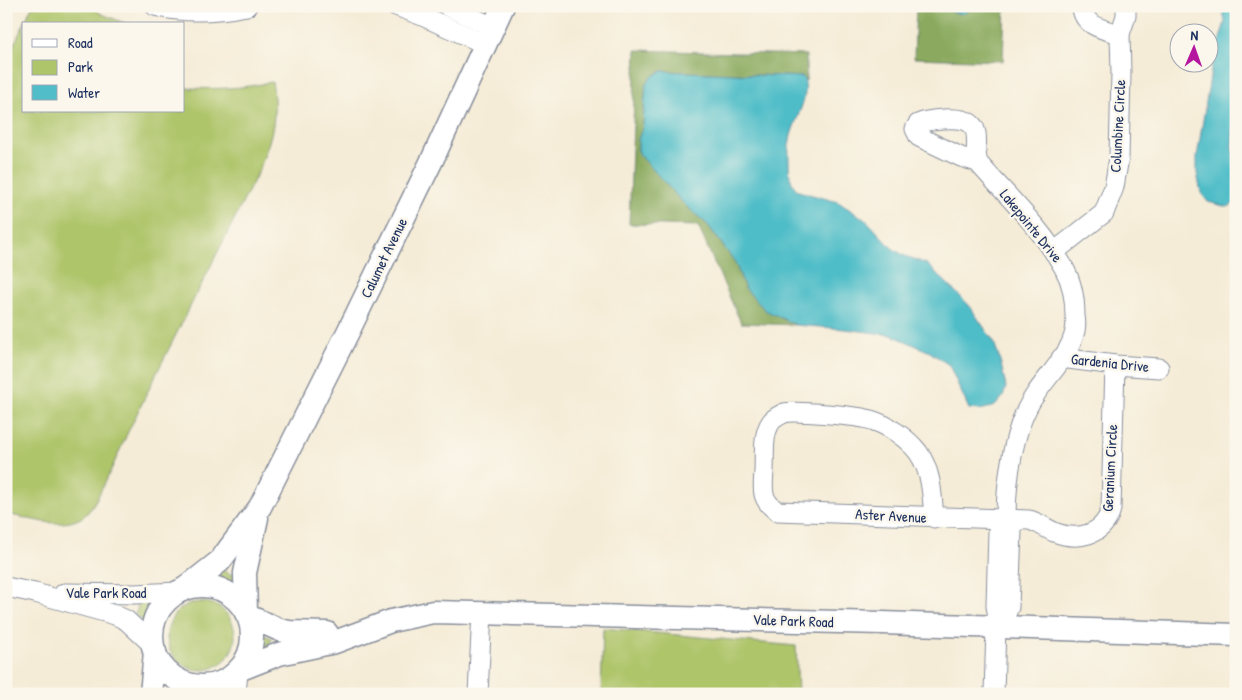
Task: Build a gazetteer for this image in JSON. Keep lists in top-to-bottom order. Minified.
{"streets":{"main road":["Calumet Avenue","Vale Park Road"],"street":["Columbine Circle","Lakepointe Drive","Gardenia Drive","Geranium Circle","Aster Avenue"]},"crossings":[["Columbine Circle","Lakepointe Drive"],["Lakepointe Drive","Gardenia Drive"],["Lakepointe Drive","Geranium Circle"],["Lakepointe Drive","Aster Avenue"],["Lakepointe Drive","Vale Park Road"],["Calumet Avenue","Vale Park Road"],["Gardenia Drive","Geranium Circle"],["Geranium Circle","Aster Avenue"]],"legend":["Road","Park","Water"],"north":"top"}
